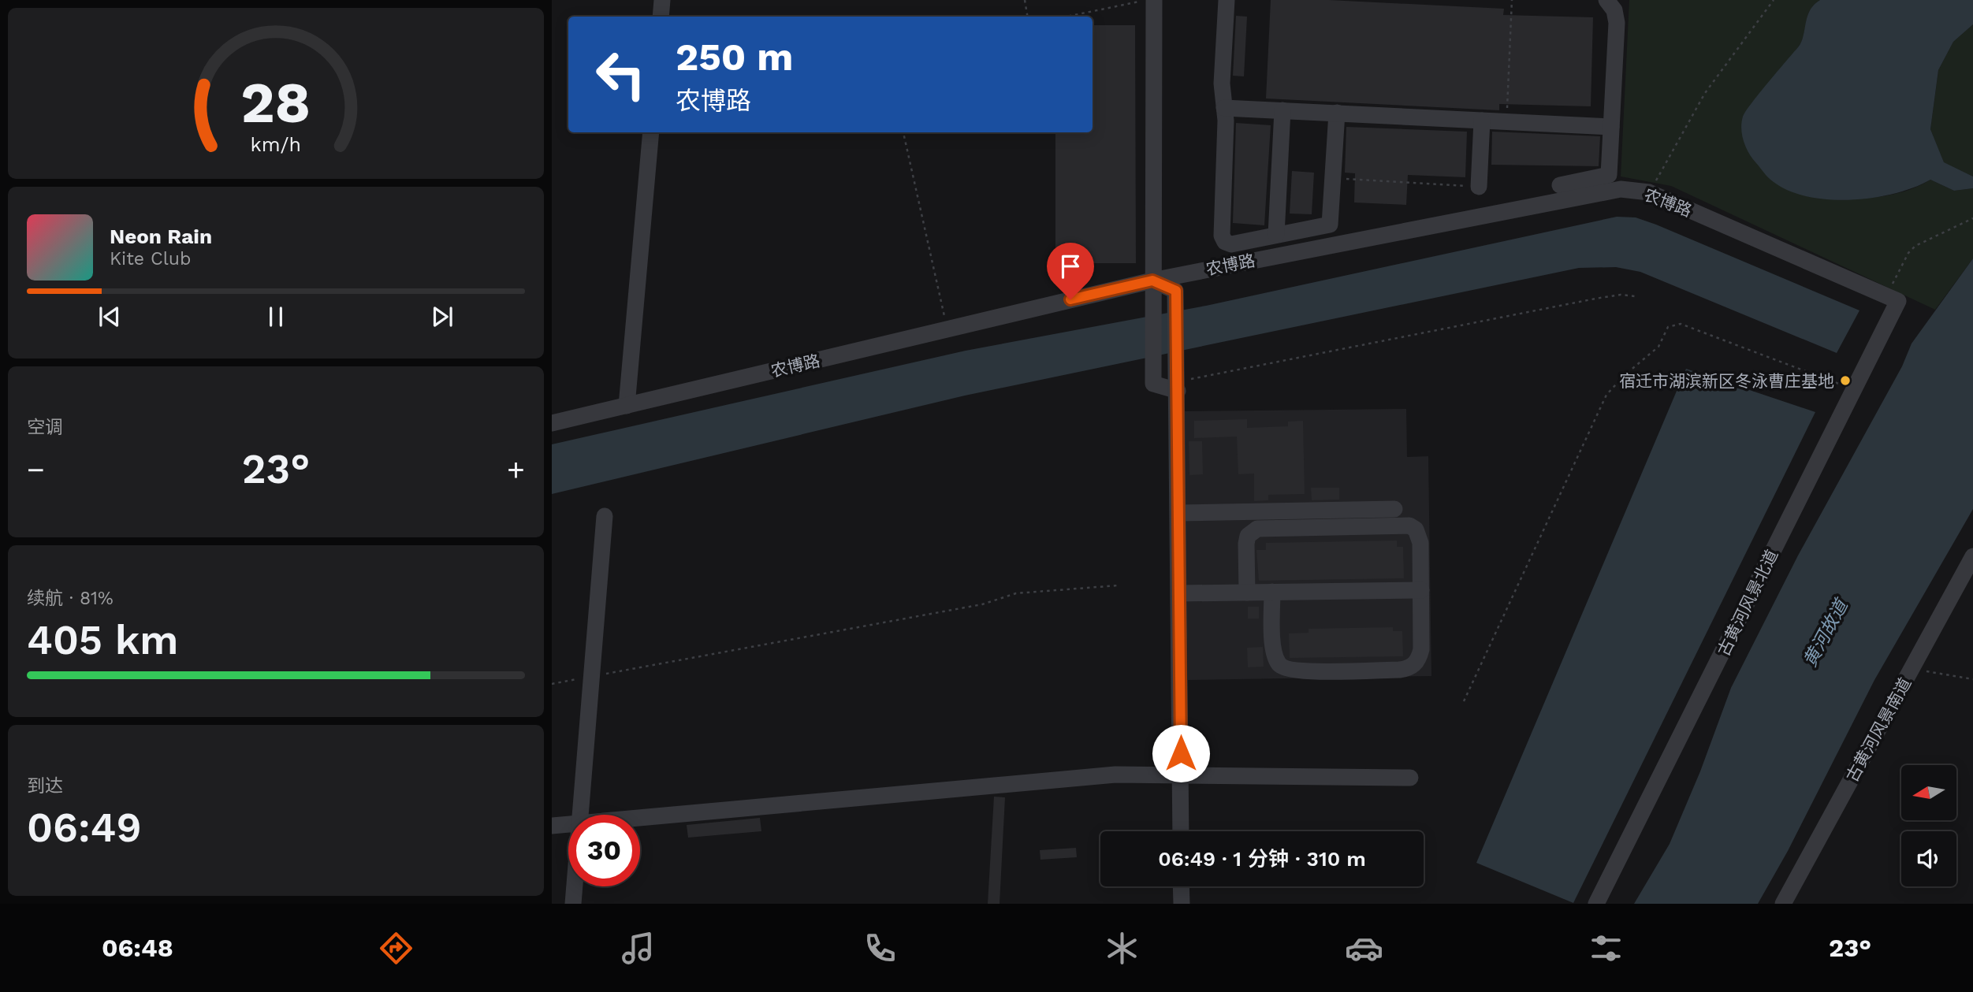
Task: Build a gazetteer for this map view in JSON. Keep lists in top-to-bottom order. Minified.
{"streets":{"street":["农博路","古黄河风景北道","古黄河风景南道"]},"crossings":[["农博路","古黄河风景北道"]],"water":["黄河故道"],"places":["宿迁市湖滨新区冬泳曹庄基地"],"north":"left","page":{"turn":["250 m","农博路"],"song":["Neon Rain","Kite Club"],"tile":["空调",["续航 · 81%","405 km"],["到达","06:49"]],"heat":["−","23°","+"],"limit":"30","trip":"06:49 · 1 分钟 · 310 m","tabs":["06:48","23°"],"gauge":["28","km/h"]}}
